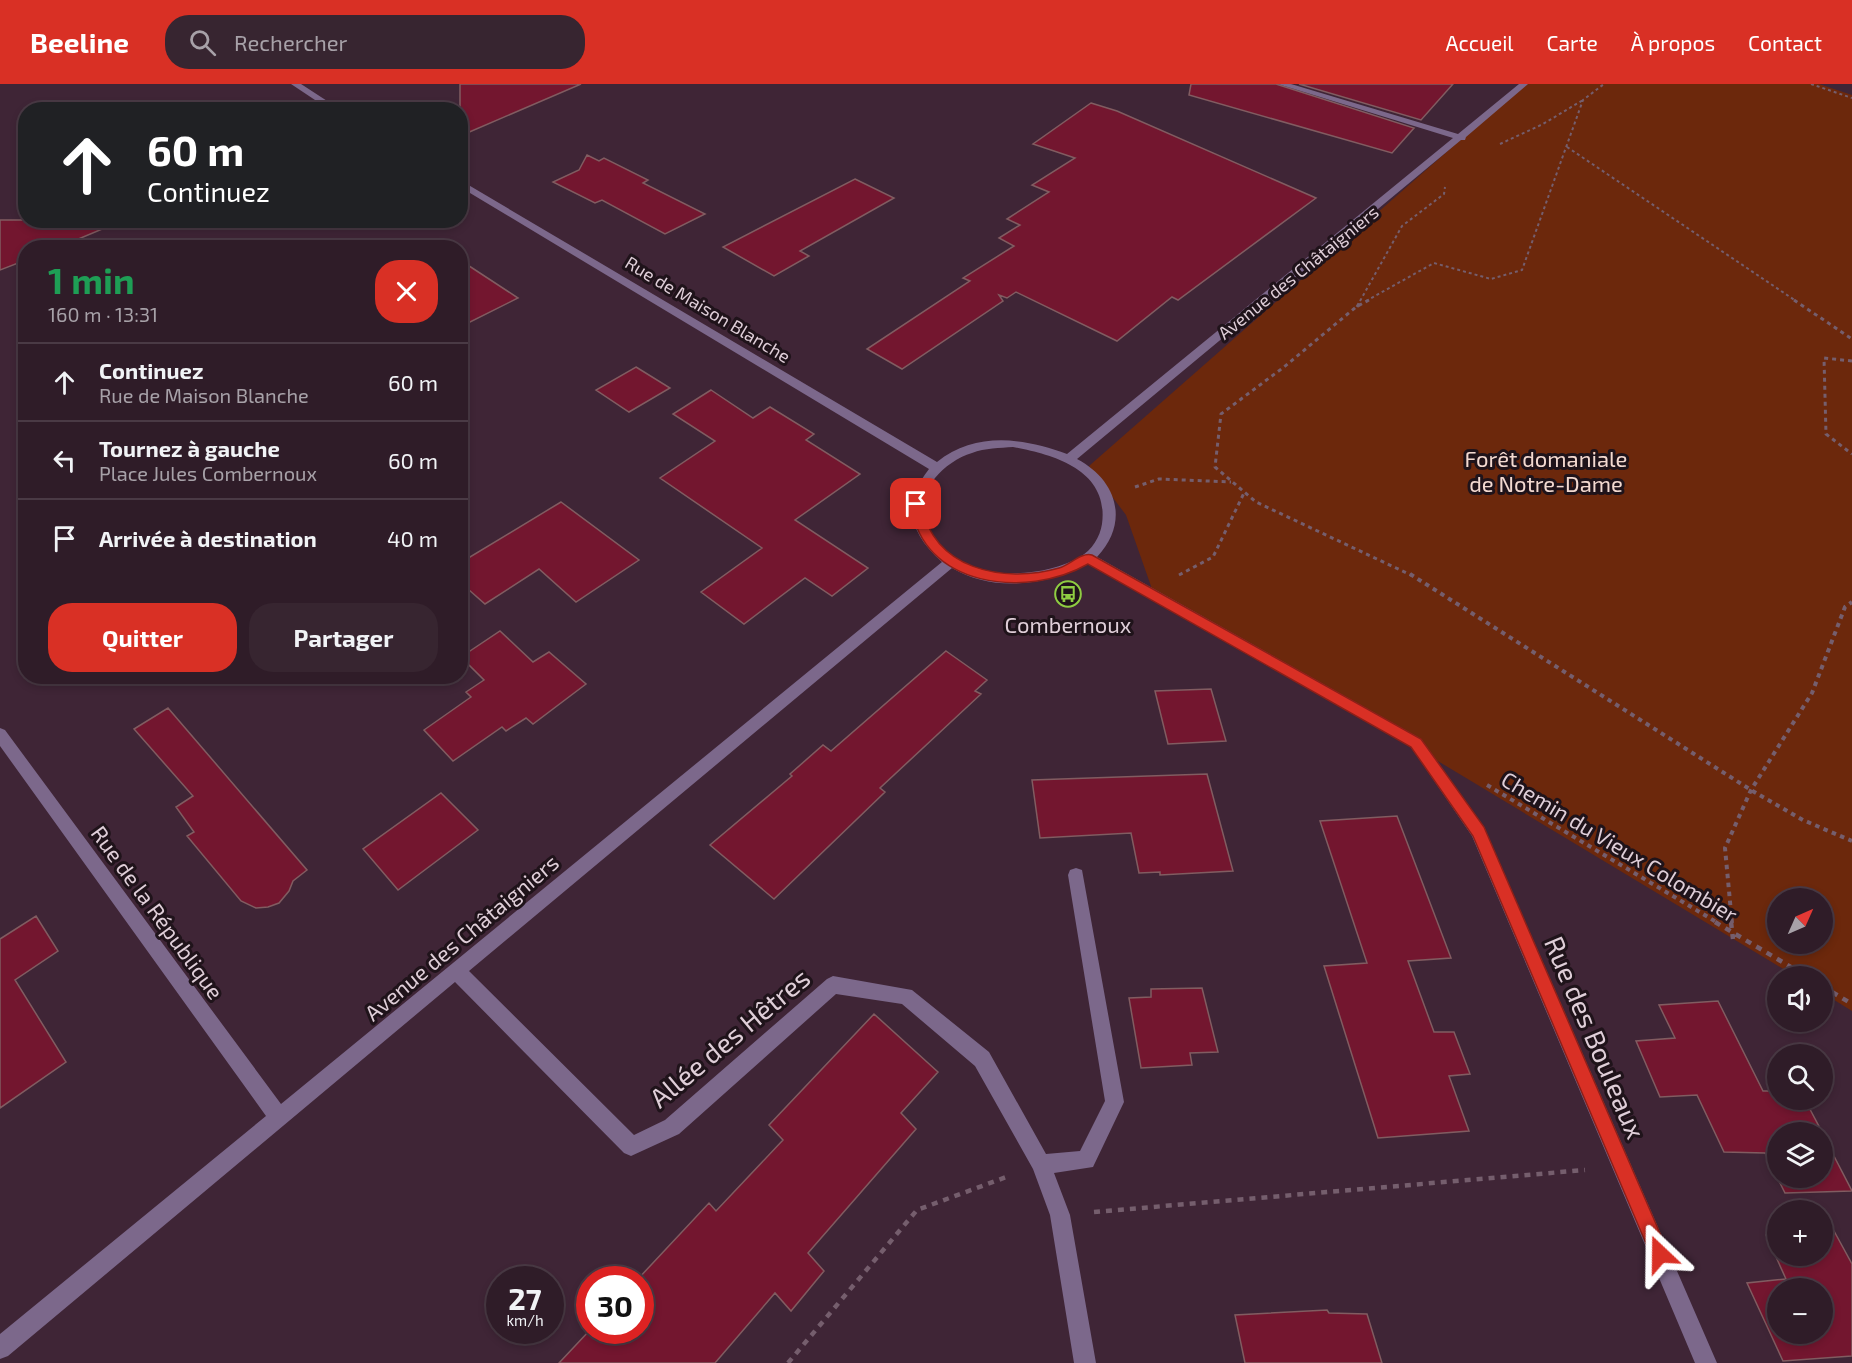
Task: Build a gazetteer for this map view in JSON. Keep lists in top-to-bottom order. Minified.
{"streets":{"street":["Avenue des Châtaigniers","Rue de Maison Blanche","Rue de la République","Allée des Hêtres","Rue des Bouleaux"],"path":["Chemin du Vieux Colombier"]},"crossings":[["Avenue des Châtaigniers","Rue de Maison Blanche"],["Avenue des Châtaigniers","Rue de la République"],["Avenue des Châtaigniers","Allée des Hêtres"],["Avenue des Châtaigniers","Rue des Bouleaux"],["Rue de Maison Blanche","Rue des Bouleaux"]],"parks":["Forêt domaniale de Notre-Dame"],"places":{"bus stop":["Combernoux"]},"north":"top right","page":{"header":"Beeline","search":"Rechercher","nav":["Accueil","Carte","À propos","Contact"],"turn":["60 m","Continuez"],"heading":["1 min","160 m · 13:31"],"list":[{"name":"Continuez","note":"Rue de Maison Blanche","value":"60 m"},{"name":"Tournez à gauche","note":"Place Jules Combernoux","value":"60 m"},{"name":"Arrivée à destination","value":"40 m"}],"buttons":["Quitter","Partager"],"map_buttons":["+","−"],"speed":"27 km/h","limit":"30"}}
